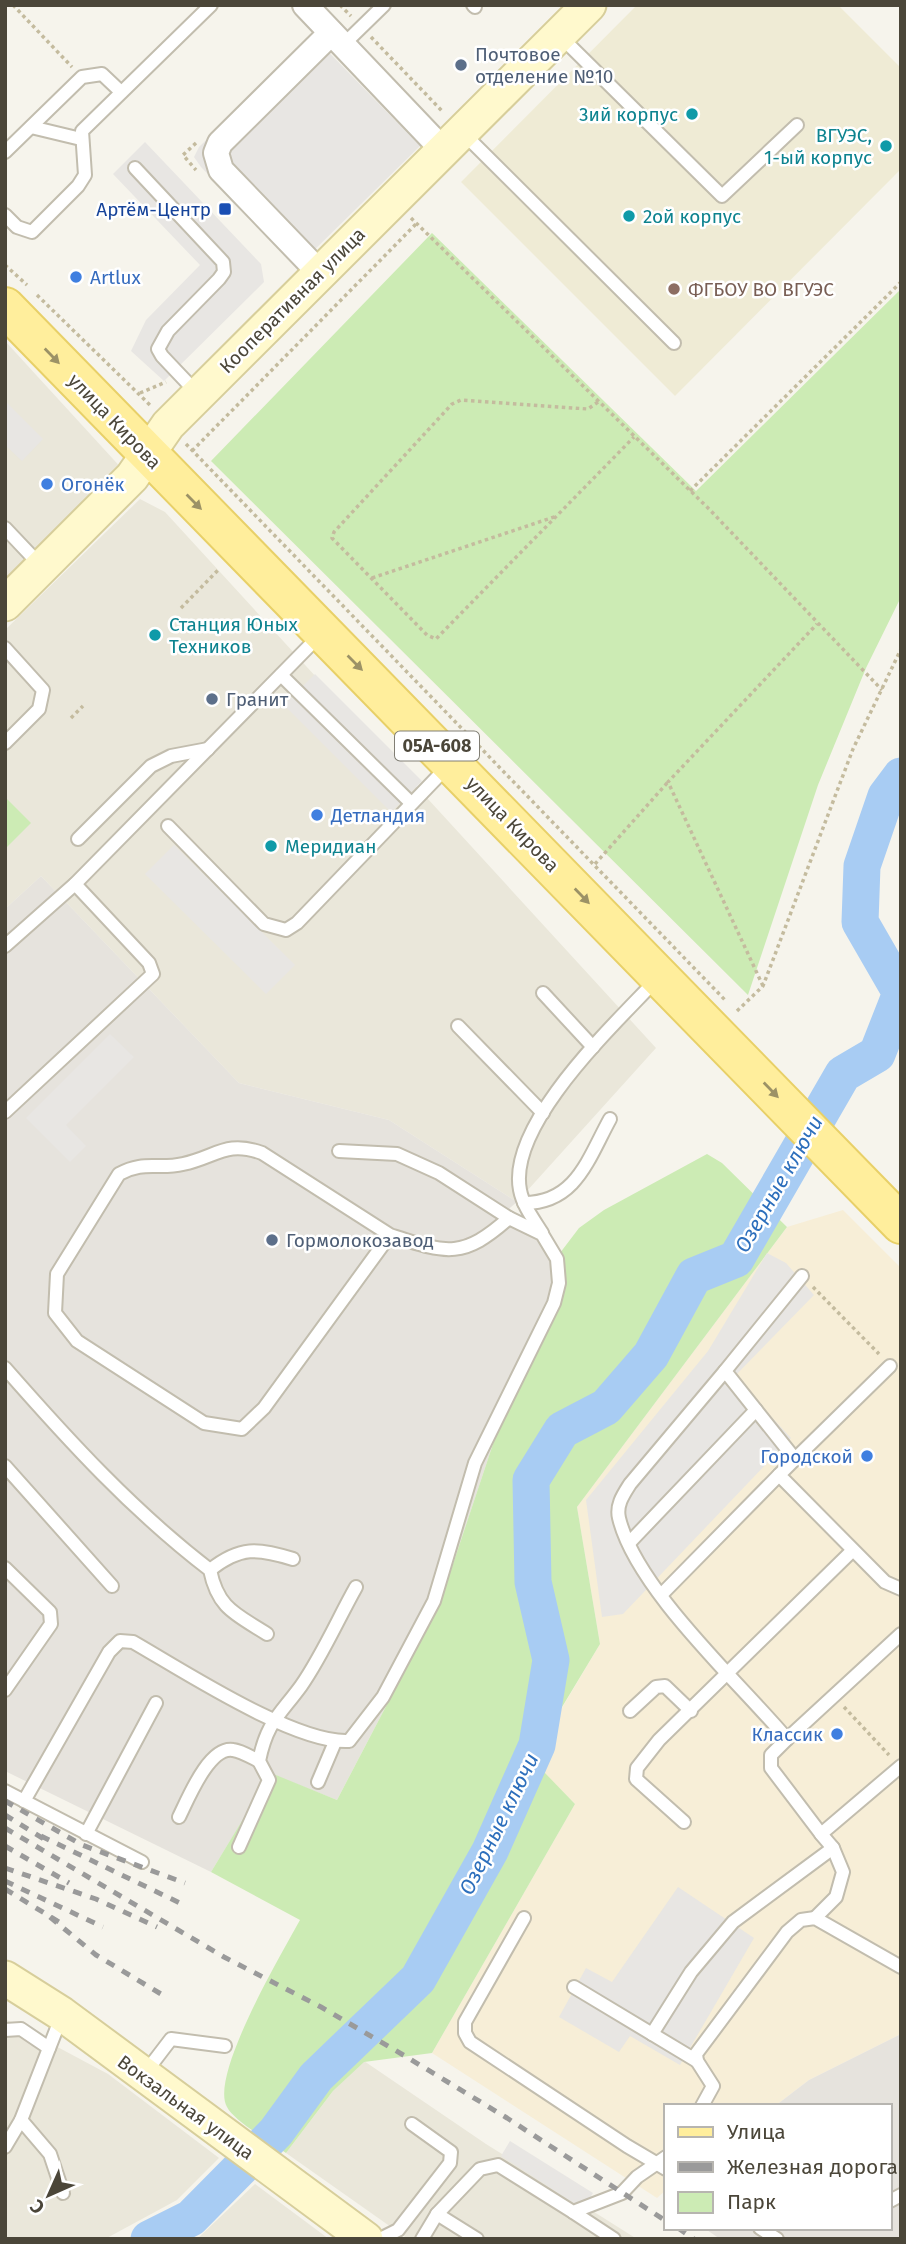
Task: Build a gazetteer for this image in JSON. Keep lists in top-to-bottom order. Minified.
{"streets":{"main road":["Кооперативная улица","улица Кирова","05А-608","Вокзальная улица"]},"crossings":[["Кооперативная улица","улица Кирова"]],"one_way":["улица Кирова"],"water":["Озерные ключи"],"places":{"other":["Почтовое отделение №10","3ий корпус","ВГУЭС, 1-ый корпус","2ой корпус","Artlux","ФГБОУ ВО ВГУЭС","Огонёк","Станция Юных Техников","Гранит","Детландия","Меридиан","Гормолокозавод","Городской","Классик"],"transit":["Артём-Центр"]},"legend":["Улица","Железная дорога","Парк"],"north":"bottom left"}
